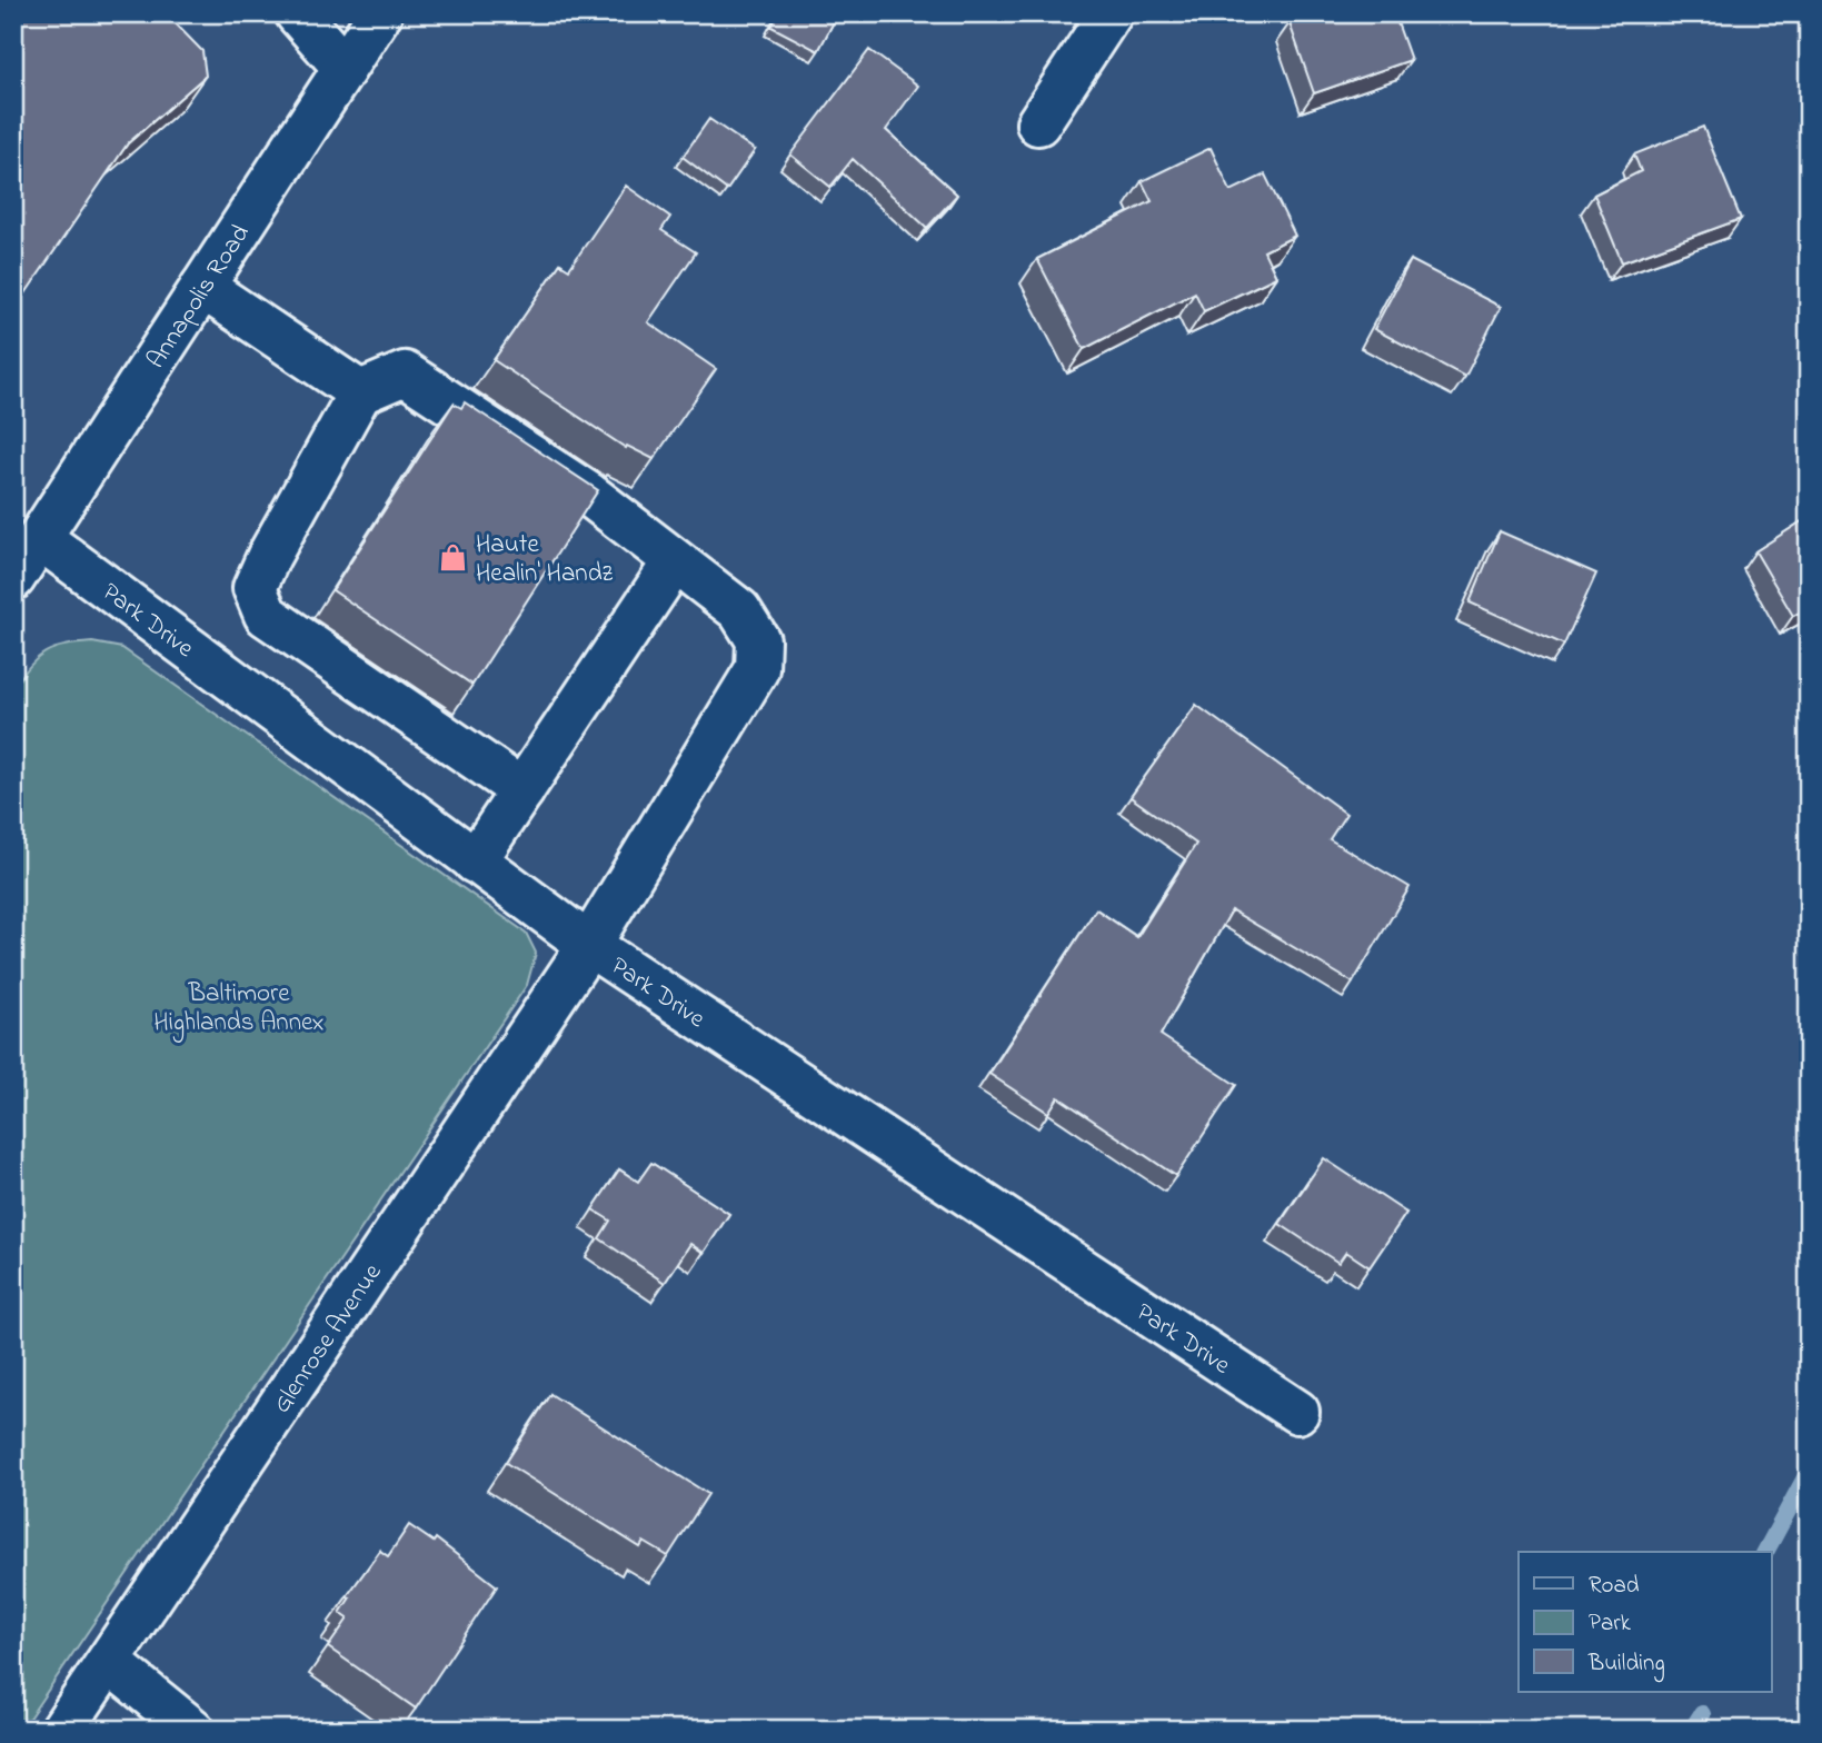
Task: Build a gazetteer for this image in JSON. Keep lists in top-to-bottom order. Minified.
{"streets":{"street":["Annapolis Road","Park Drive","Glenrose Avenue"]},"crossings":[["Annapolis Road","Park Drive"],["Park Drive","Glenrose Avenue"]],"parks":["Baltimore Highlands Annex"],"places":{"shop":["Haute Healin' Handz"]},"legend":["Road","Park","Building"]}
